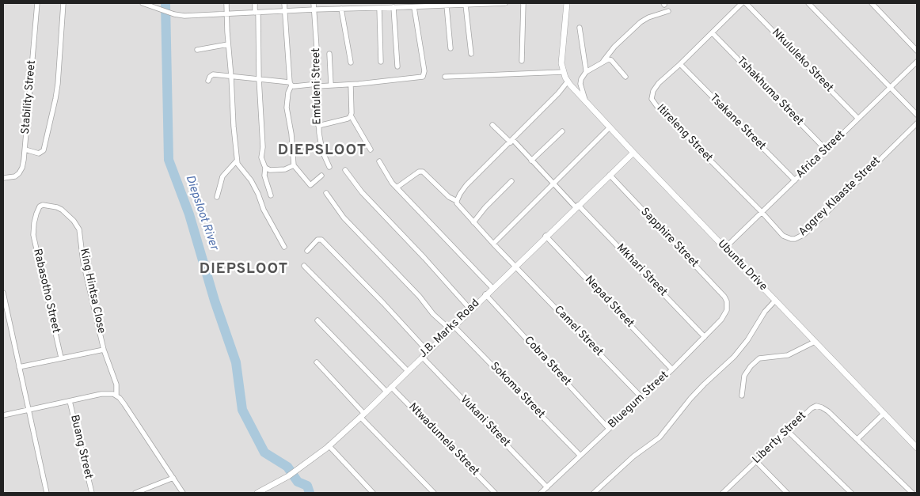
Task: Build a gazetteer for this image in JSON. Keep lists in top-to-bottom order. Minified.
{"streets":{"street":["Nkululeko Street","Emfuleni Street","Tshakhuma Street","Stability Street","Tsakane Street","Itireleng Street","Africa Street","Aggrey Klaaste Street","Sapphire Street","Ubuntu Drive","Mkhari Street","Rabasotho Street","King Hintsa Close","Nepad Street","J.B. Marks Road","Camel Street","Cobra Street","Sokoma Street","Bluegum Street","Vukani Street","Liberty Street","Ntwadumela Street","Buang Street"]},"crossings":[["Nkululeko Street","Africa Street"],["Tshakhuma Street","Itireleng Street"],["Tshakhuma Street","Africa Street"],["Tsakane Street","Itireleng Street"],["Tsakane Street","Africa Street"],["Itireleng Street","Africa Street"],["Itireleng Street","Aggrey Klaaste Street"],["Africa Street","Aggrey Klaaste Street"],["Africa Street","Ubuntu Drive"],["Sapphire Street","J.B. Marks Road"],["Sapphire Street","Bluegum Street"],["Ubuntu Drive","J.B. Marks Road"],["Mkhari Street","J.B. Marks Road"],["Mkhari Street","Bluegum Street"],["Rabasotho Street","King Hintsa Close"],["Nepad Street","J.B. Marks Road"],["Nepad Street","Bluegum Street"],["J.B. Marks Road","Camel Street"],["J.B. Marks Road","Cobra Street"],["J.B. Marks Road","Sokoma Street"],["J.B. Marks Road","Vukani Street"],["J.B. Marks Road","Ntwadumela Street"],["Camel Street","Bluegum Street"],["Cobra Street","Bluegum Street"],["Sokoma Street","Bluegum Street"],["Bluegum Street","Vukani Street"]],"districts":["DIEPSLOOT","DIEPSLOOT"],"water":["Diepsloot River"]}
